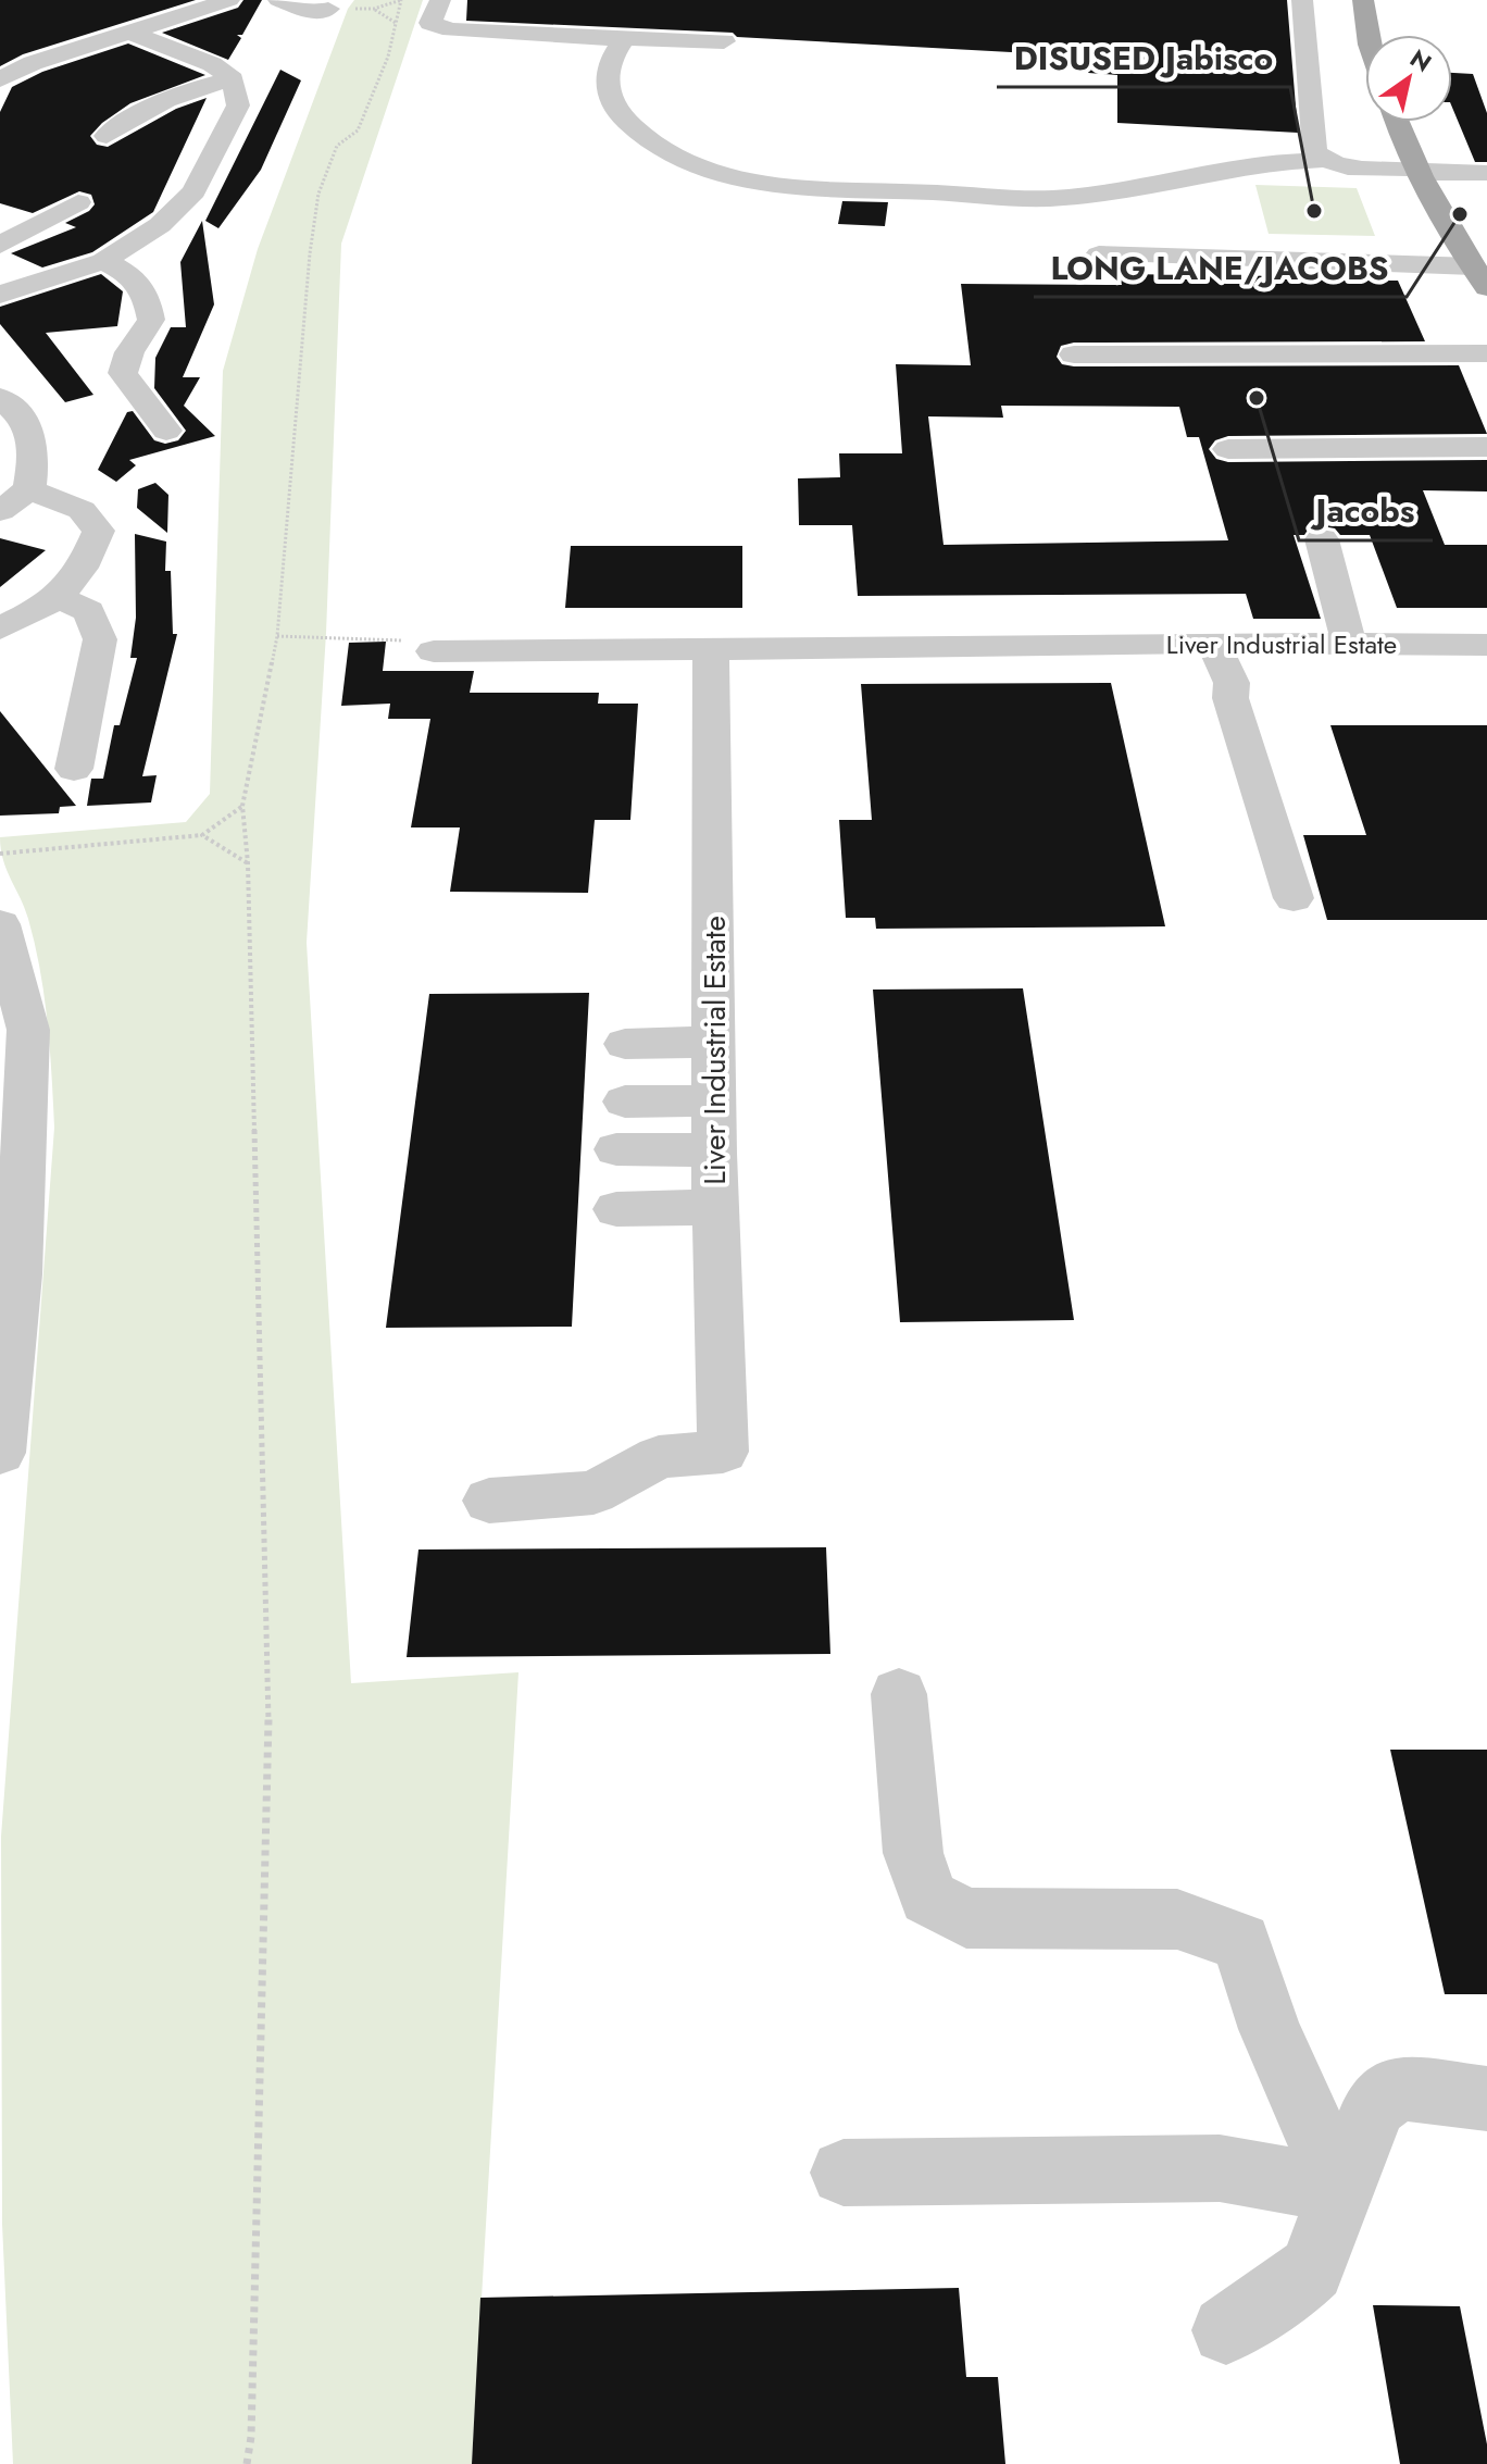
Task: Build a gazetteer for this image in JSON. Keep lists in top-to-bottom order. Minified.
{"streets":{"street":["Liver Industrial Estate"]},"places":["DISUSED Jabisco","LONG LANE/JACOBS","Jacobs"],"north":"top right"}
